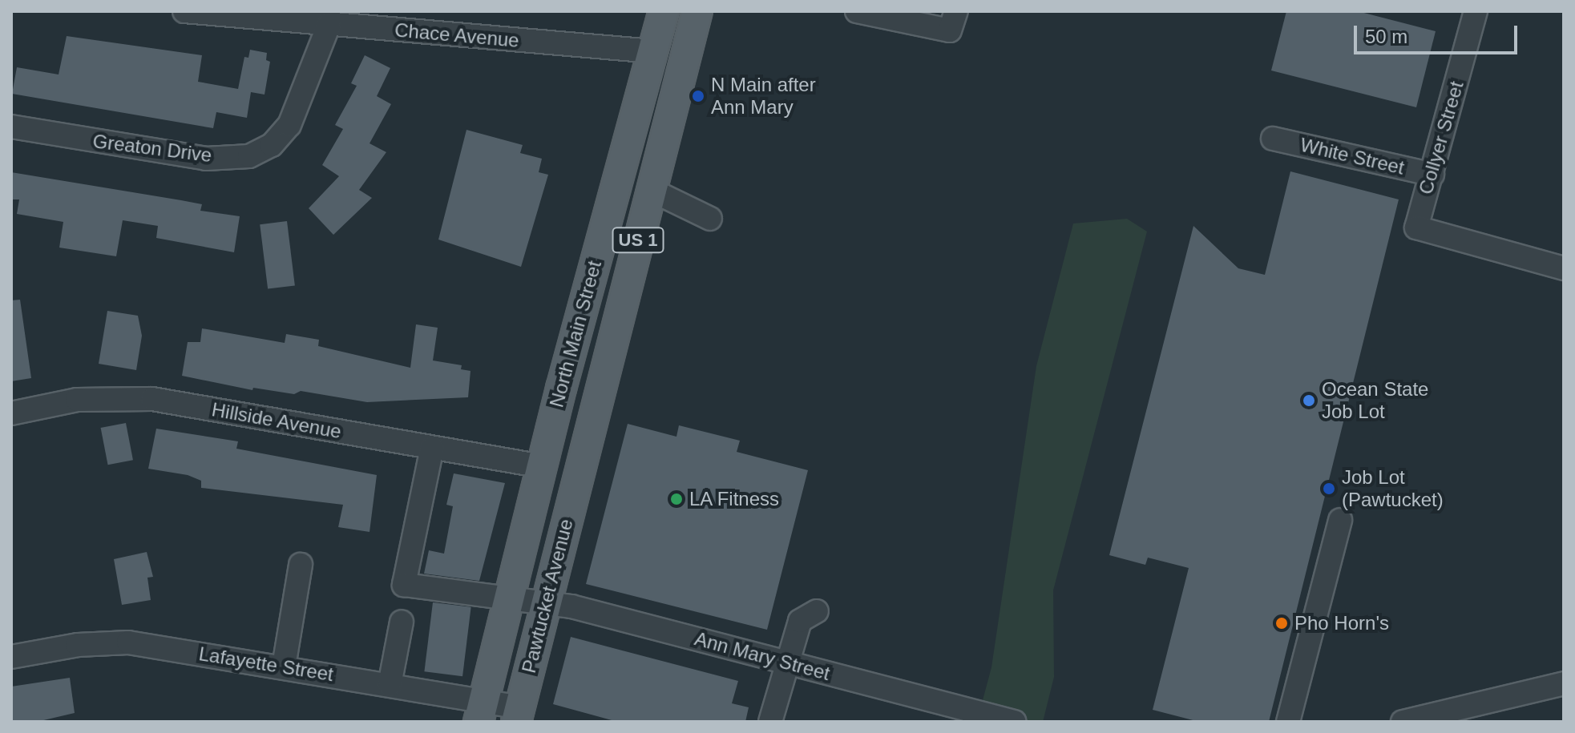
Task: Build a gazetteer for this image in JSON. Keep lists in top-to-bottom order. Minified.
{"streets":{"main road":["US 1","North Main Street","Pawtucket Avenue"],"street":["Chace Avenue","Collyer Street","Greaton Drive","White Street","Hillside Avenue","Ann Mary Street","Lafayette Street"]},"crossings":[["Chace Avenue","Greaton Drive"],["Chace Avenue","North Main Street"],["Collyer Street","White Street"],["North Main Street","Hillside Avenue"],["North Main Street","Pawtucket Avenue"],["Hillside Avenue","Pawtucket Avenue"],["Hillside Avenue","Ann Mary Street"],["Pawtucket Avenue","Ann Mary Street"],["Pawtucket Avenue","Lafayette Street"]],"places":["N Main after Ann Mary","Ocean State Job Lot","Job Lot (Pawtucket)","LA Fitness","Pho Horn's"],"scale_bar":"50 m"}
